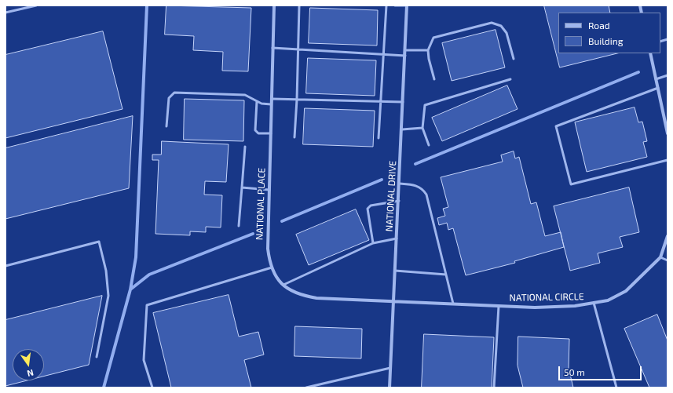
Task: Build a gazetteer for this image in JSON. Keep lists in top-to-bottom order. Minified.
{"streets":{"street":["NATIONAL DRIVE","NATIONAL PLACE","NATIONAL CIRCLE"]},"crossings":[["NATIONAL DRIVE","NATIONAL PLACE"],["NATIONAL DRIVE","NATIONAL CIRCLE"],["NATIONAL PLACE","NATIONAL CIRCLE"]],"legend":["Road","Building"],"scale_bar":"50 m","north":"bottom"}
